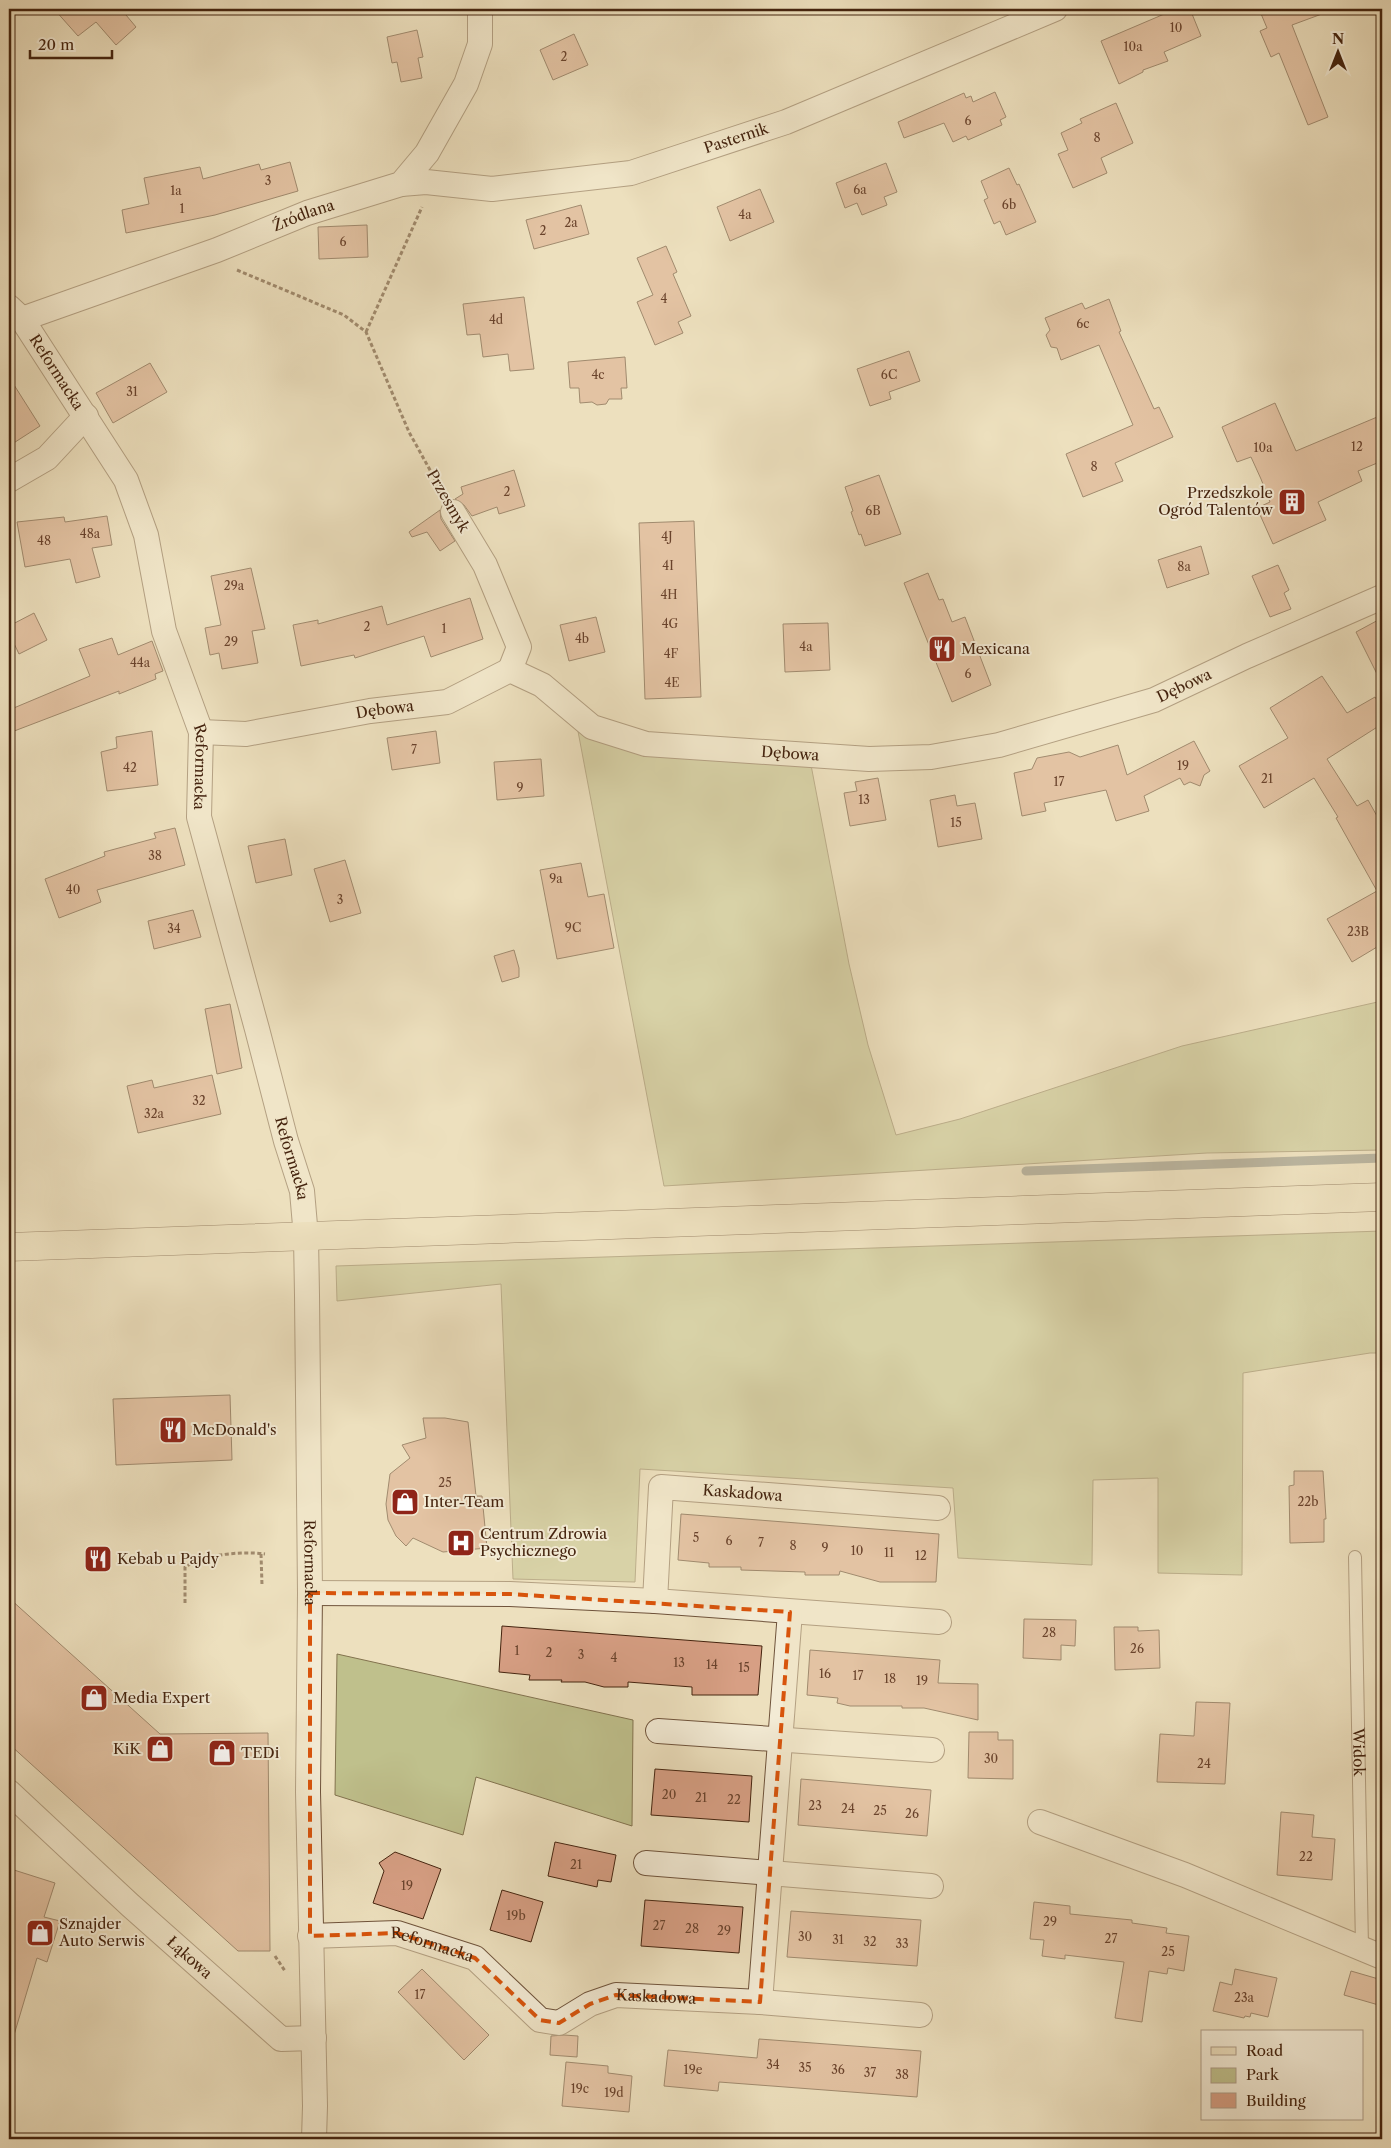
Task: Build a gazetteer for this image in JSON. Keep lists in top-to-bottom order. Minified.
{"streets":{"street":["Pasternik","Źródlana","Reformacka","Przesmyk","Dębowa","Kaskadowa","Widok","Łąkowa"]},"crossings":[["Pasternik","Źródlana"],["Źródlana","Reformacka"],["Źródlana","Przesmyk"],["Reformacka","Dębowa"],["Reformacka","Kaskadowa"],["Reformacka","Łąkowa"],["Przesmyk","Dębowa"]],"places":{"building":["Przedszkole Ogród Talentów"],"restaurant":["Mexicana","McDonald's","Kebab u Pajdy"],"shop":["Inter-Team","Media Expert","KiK","TEDi","Sznajder Auto Serwis"],"hospital":["Centrum Zdrowia Psychicznego"]},"house_numbers":["10","10a","2","6","8","3","6a","1a","6b","1","4a","2a","2","6","4","4d","6c","4c","6C","31","12","10a","8","2","6B","48a","4J","48","4I","8a","29a","4H","4G","2","1","4b","29","4a","4F","44a","6","4E","7","19","42","21","17","9","13","15","38","9a","40","3","9C","34","23B","32","32a","25","22b","5","6","7","8","9","10","11","12","28","26","1","2","3","4","13","14","15","16","17","18","19","30","24","20","21","22","23","24","25","26","22","21","19","19b","29","27","28","29","30","27","31","32","33","25","17","23a","34","35","19e","36","37","38","19c","19d"],"legend":["Road","Park","Building"],"scale_bar":"20 m","north":"top"}
